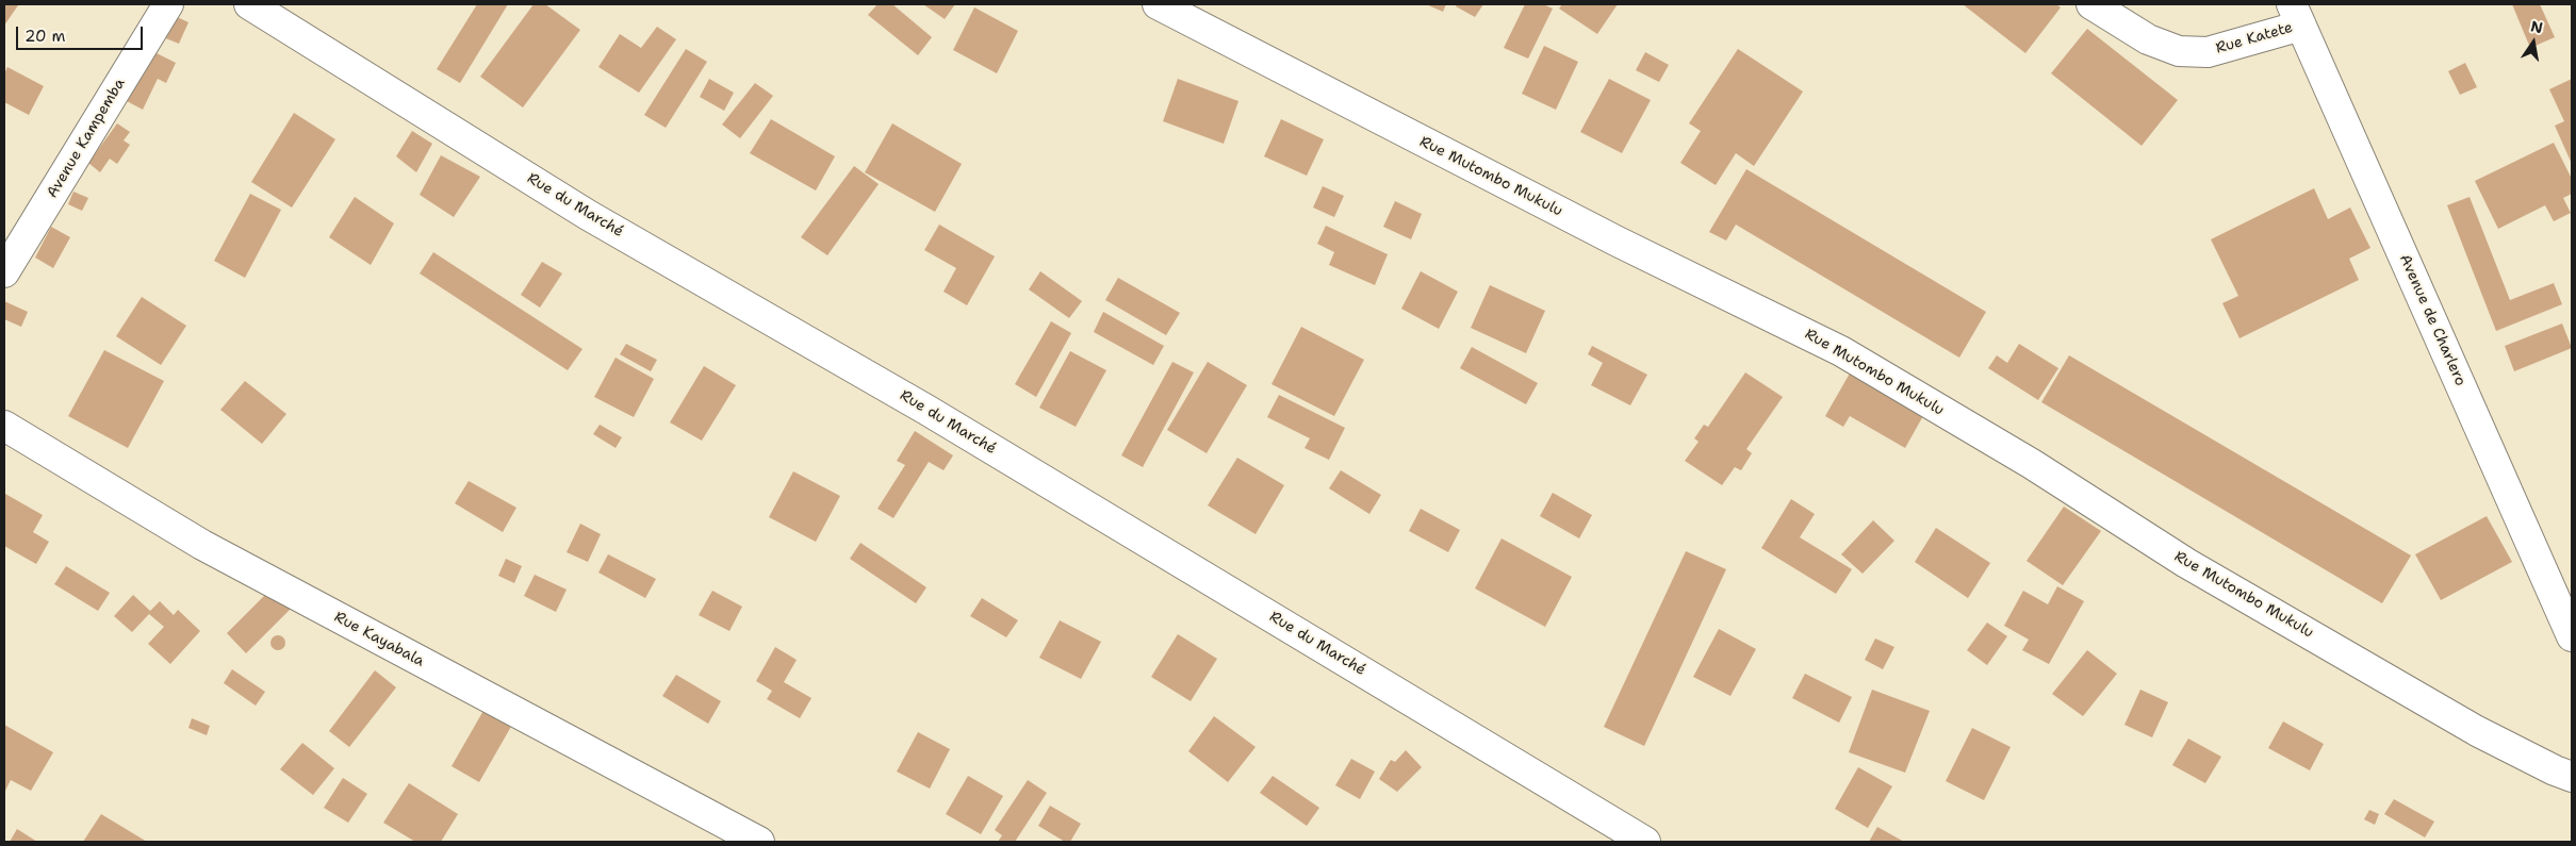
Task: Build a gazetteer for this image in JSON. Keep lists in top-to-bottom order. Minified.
{"streets":{"street":["Rue Katete","Avenue Kampemba","Rue Mutombo Mukulu","Rue du Marché","Avenue de Charlero","Rue Kayabala"]},"crossings":[["Rue Katete","Avenue de Charlero"]],"scale_bar":"20 m","north":"top"}
